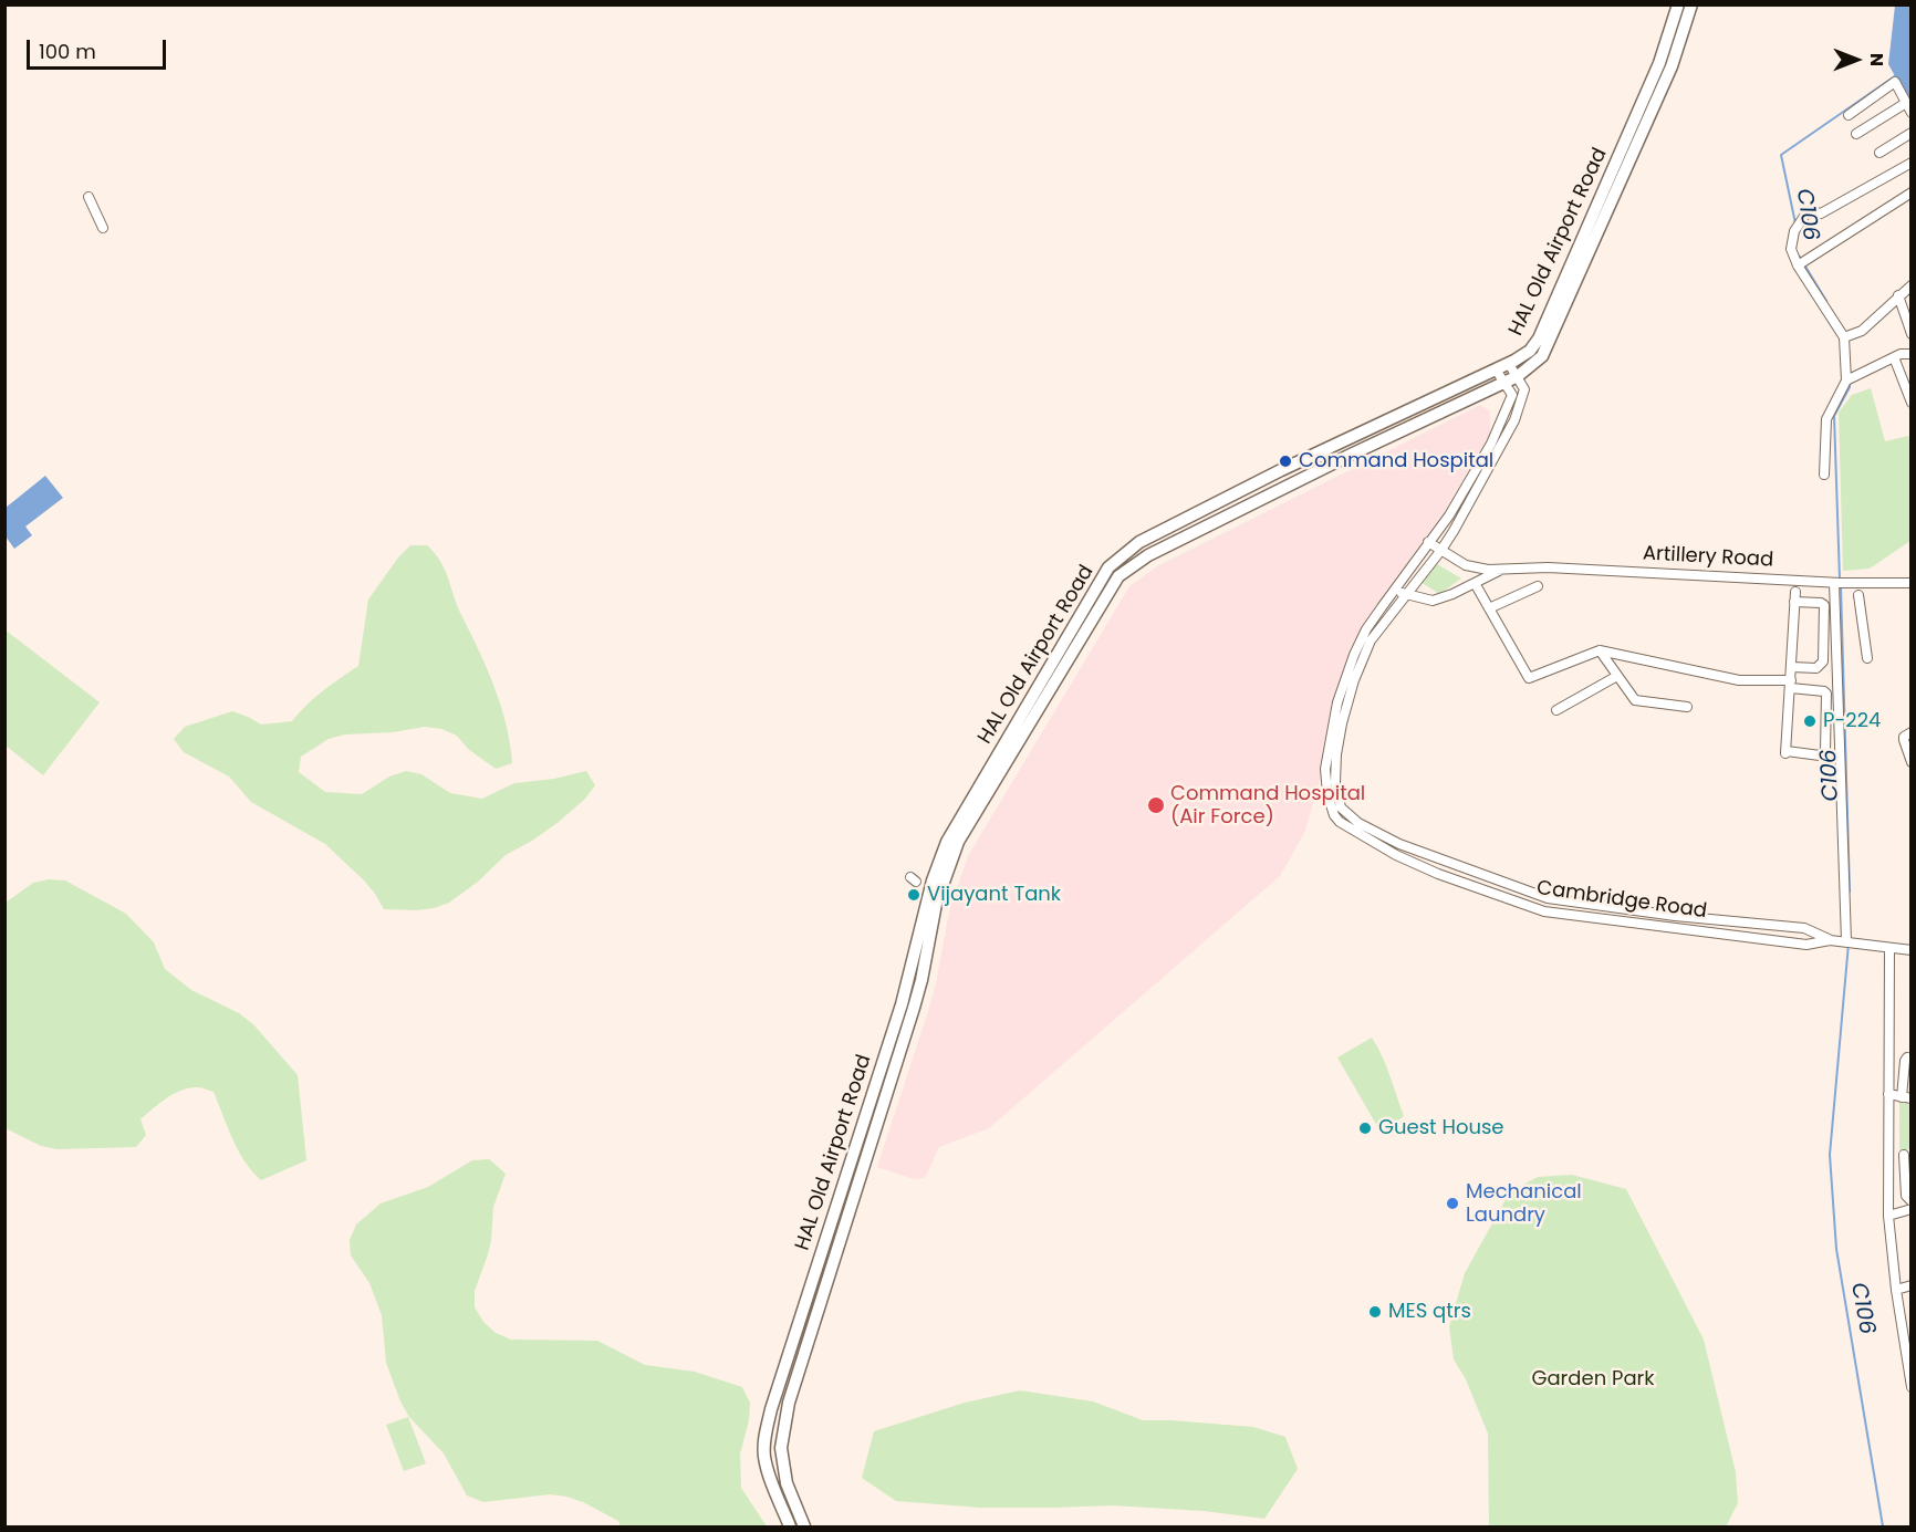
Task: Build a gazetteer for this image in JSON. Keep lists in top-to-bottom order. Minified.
{"streets":{"main road":["HAL Old Airport Road"],"street":["Artillery Road","Cambridge Road"]},"crossings":[["HAL Old Airport Road","Cambridge Road"],["Artillery Road","Cambridge Road"]],"water":["C106"],"parks":["Garden Park"],"places":["Command Hospital","P-224","Command Hospital (Air Force)","Vijayant Tank","Guest House","Mechanical Laundry","MES qtrs"],"scale_bar":"100 m","north":"right"}
